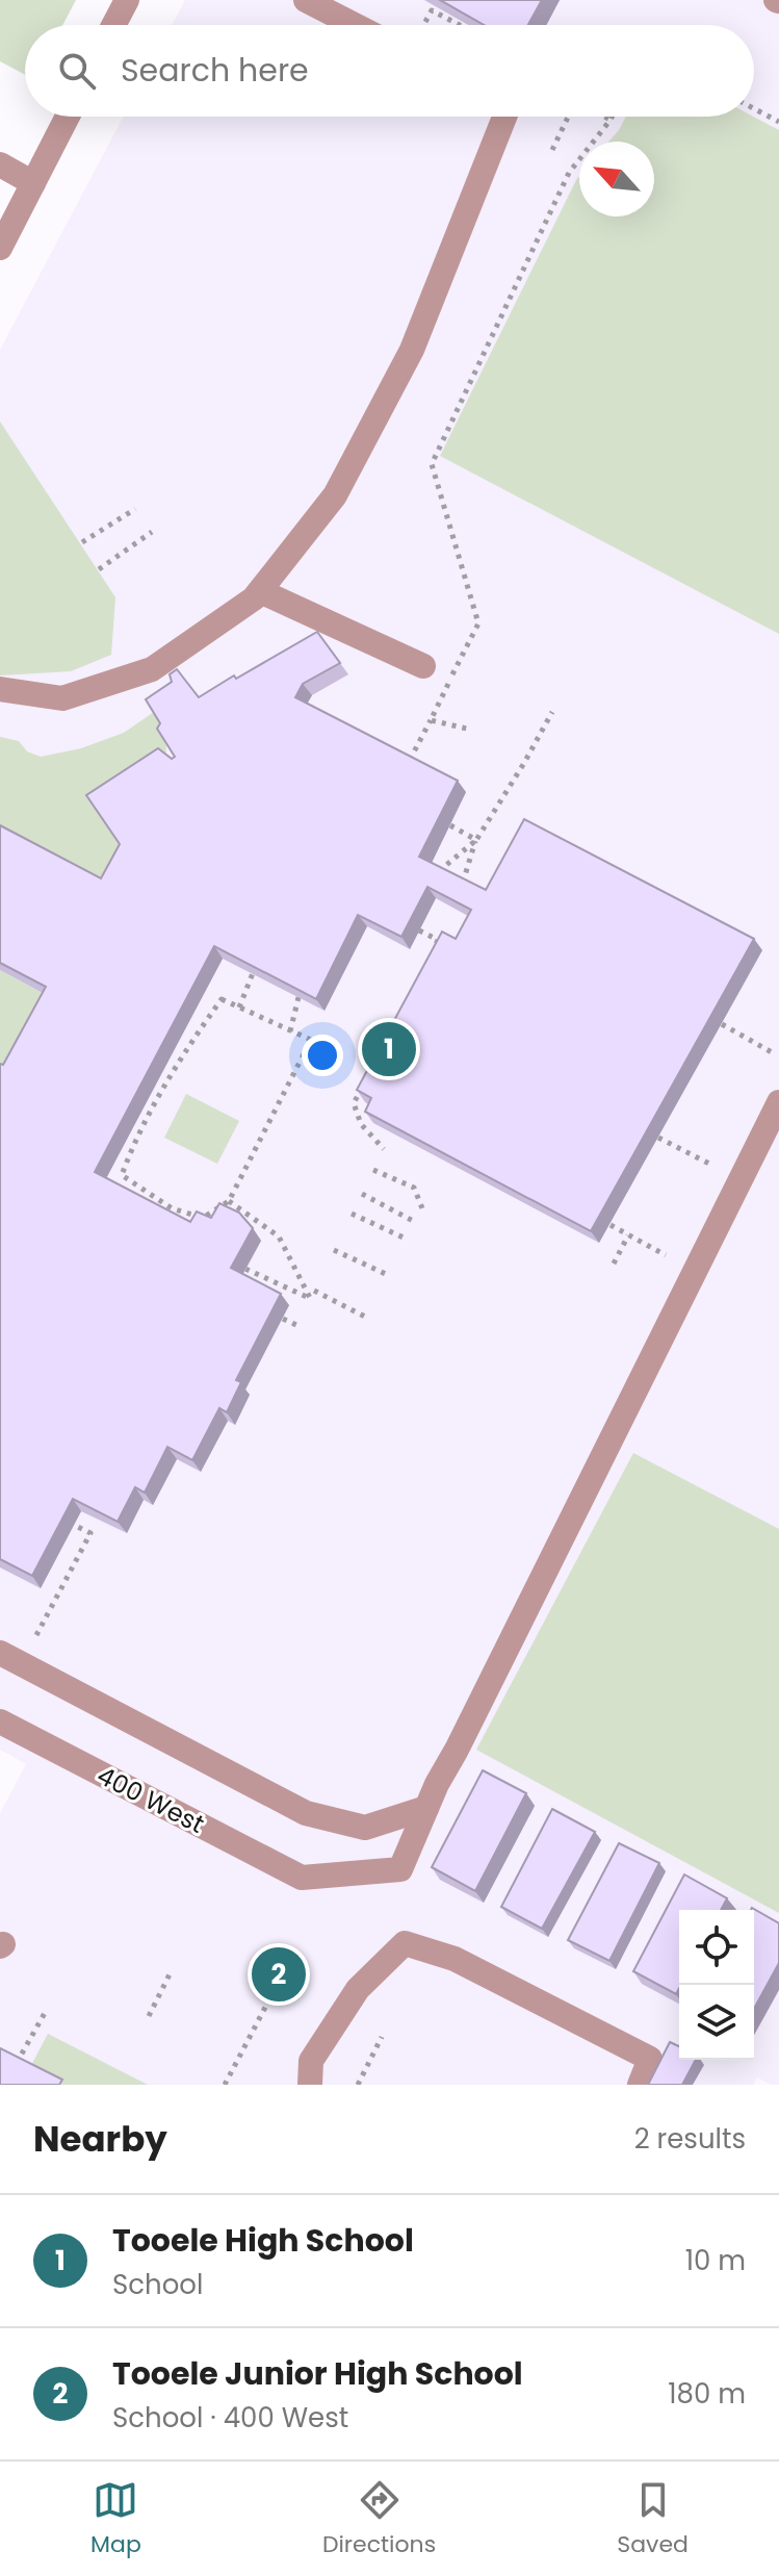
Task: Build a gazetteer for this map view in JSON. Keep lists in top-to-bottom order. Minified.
{"streets":{"street":["400 West"]},"north":"top left","page":{"search":"Search here","pins":["1","2"],"heading":["Nearby","2 results"],"list":[{"mark":"1","name":"Tooele High School","note":"School","value":"10 m"},{"mark":"2","name":"Tooele Junior High School","note":"School · 400 West","value":"180 m"}],"nav":["Map","Directions","Saved"]}}
